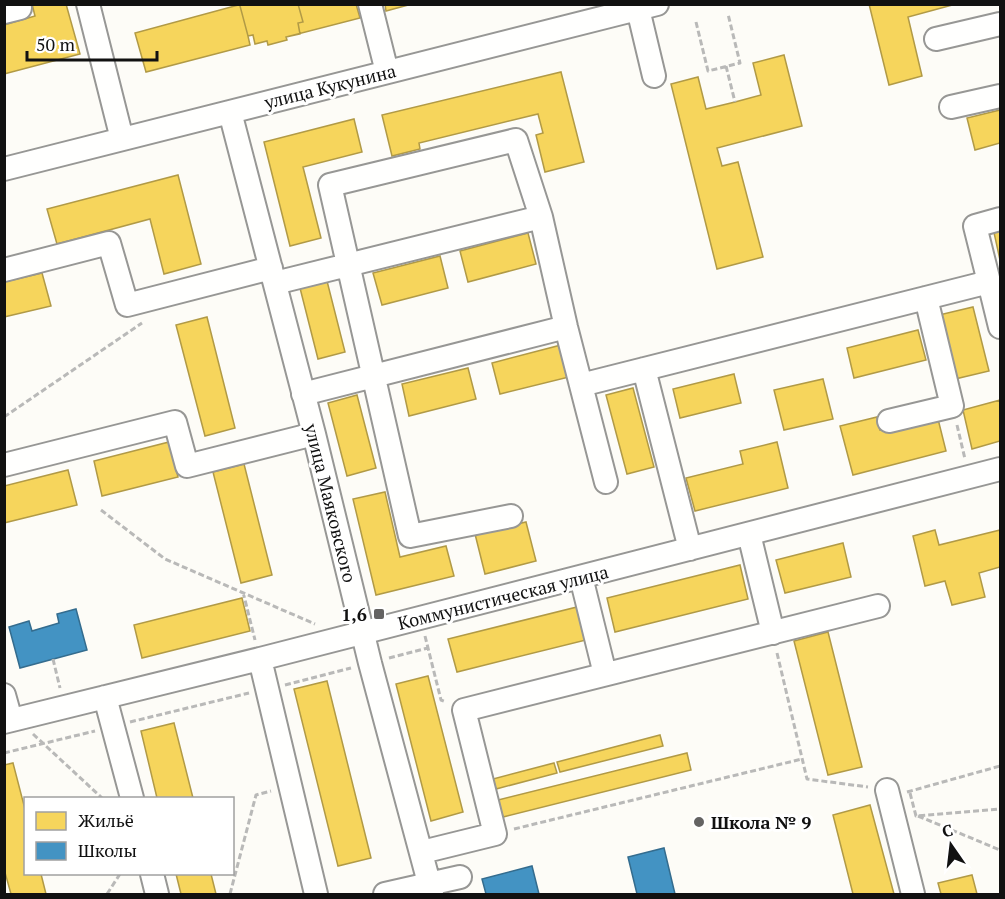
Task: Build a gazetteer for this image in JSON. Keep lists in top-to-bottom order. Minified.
{"streets":{"street":["улица Кукунина","улица Маяковского","Коммунистическая улица"]},"crossings":[["улица Кукунина","улица Маяковского"],["улица Маяковского","Коммунистическая улица"]],"places":{"transit":["1,6"],"other":["Школа № 9"]},"legend":["Жильё","Школы"],"scale_bar":"50 m","north":"top"}
